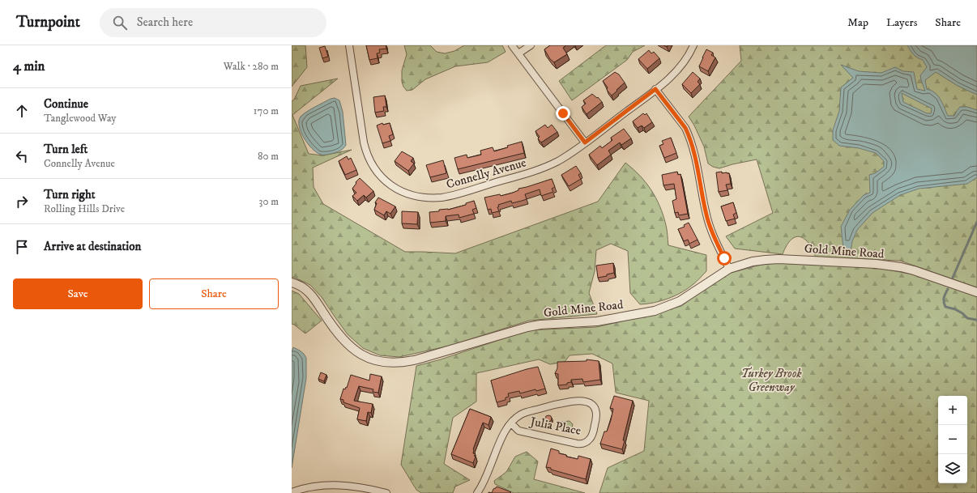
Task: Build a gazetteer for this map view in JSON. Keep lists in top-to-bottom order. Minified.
{"streets":{"street":["Connelly Avenue","Gold Mine Road","Julia Place"]},"parks":["Turkey Brook Greenway"],"page":{"header":"Turnpoint","search":"Search here","nav":["Map","Layers","Share"],"heading":["4 min","Walk · 280 m"],"list":[["Continue","Tanglewood Way","170 m"],["Turn left","Connelly Avenue","80 m"],["Turn right","Rolling Hills Drive","30 m"],"Arrive at destination"],"buttons":["Save","Share"],"map_buttons":["+","−"]}}
